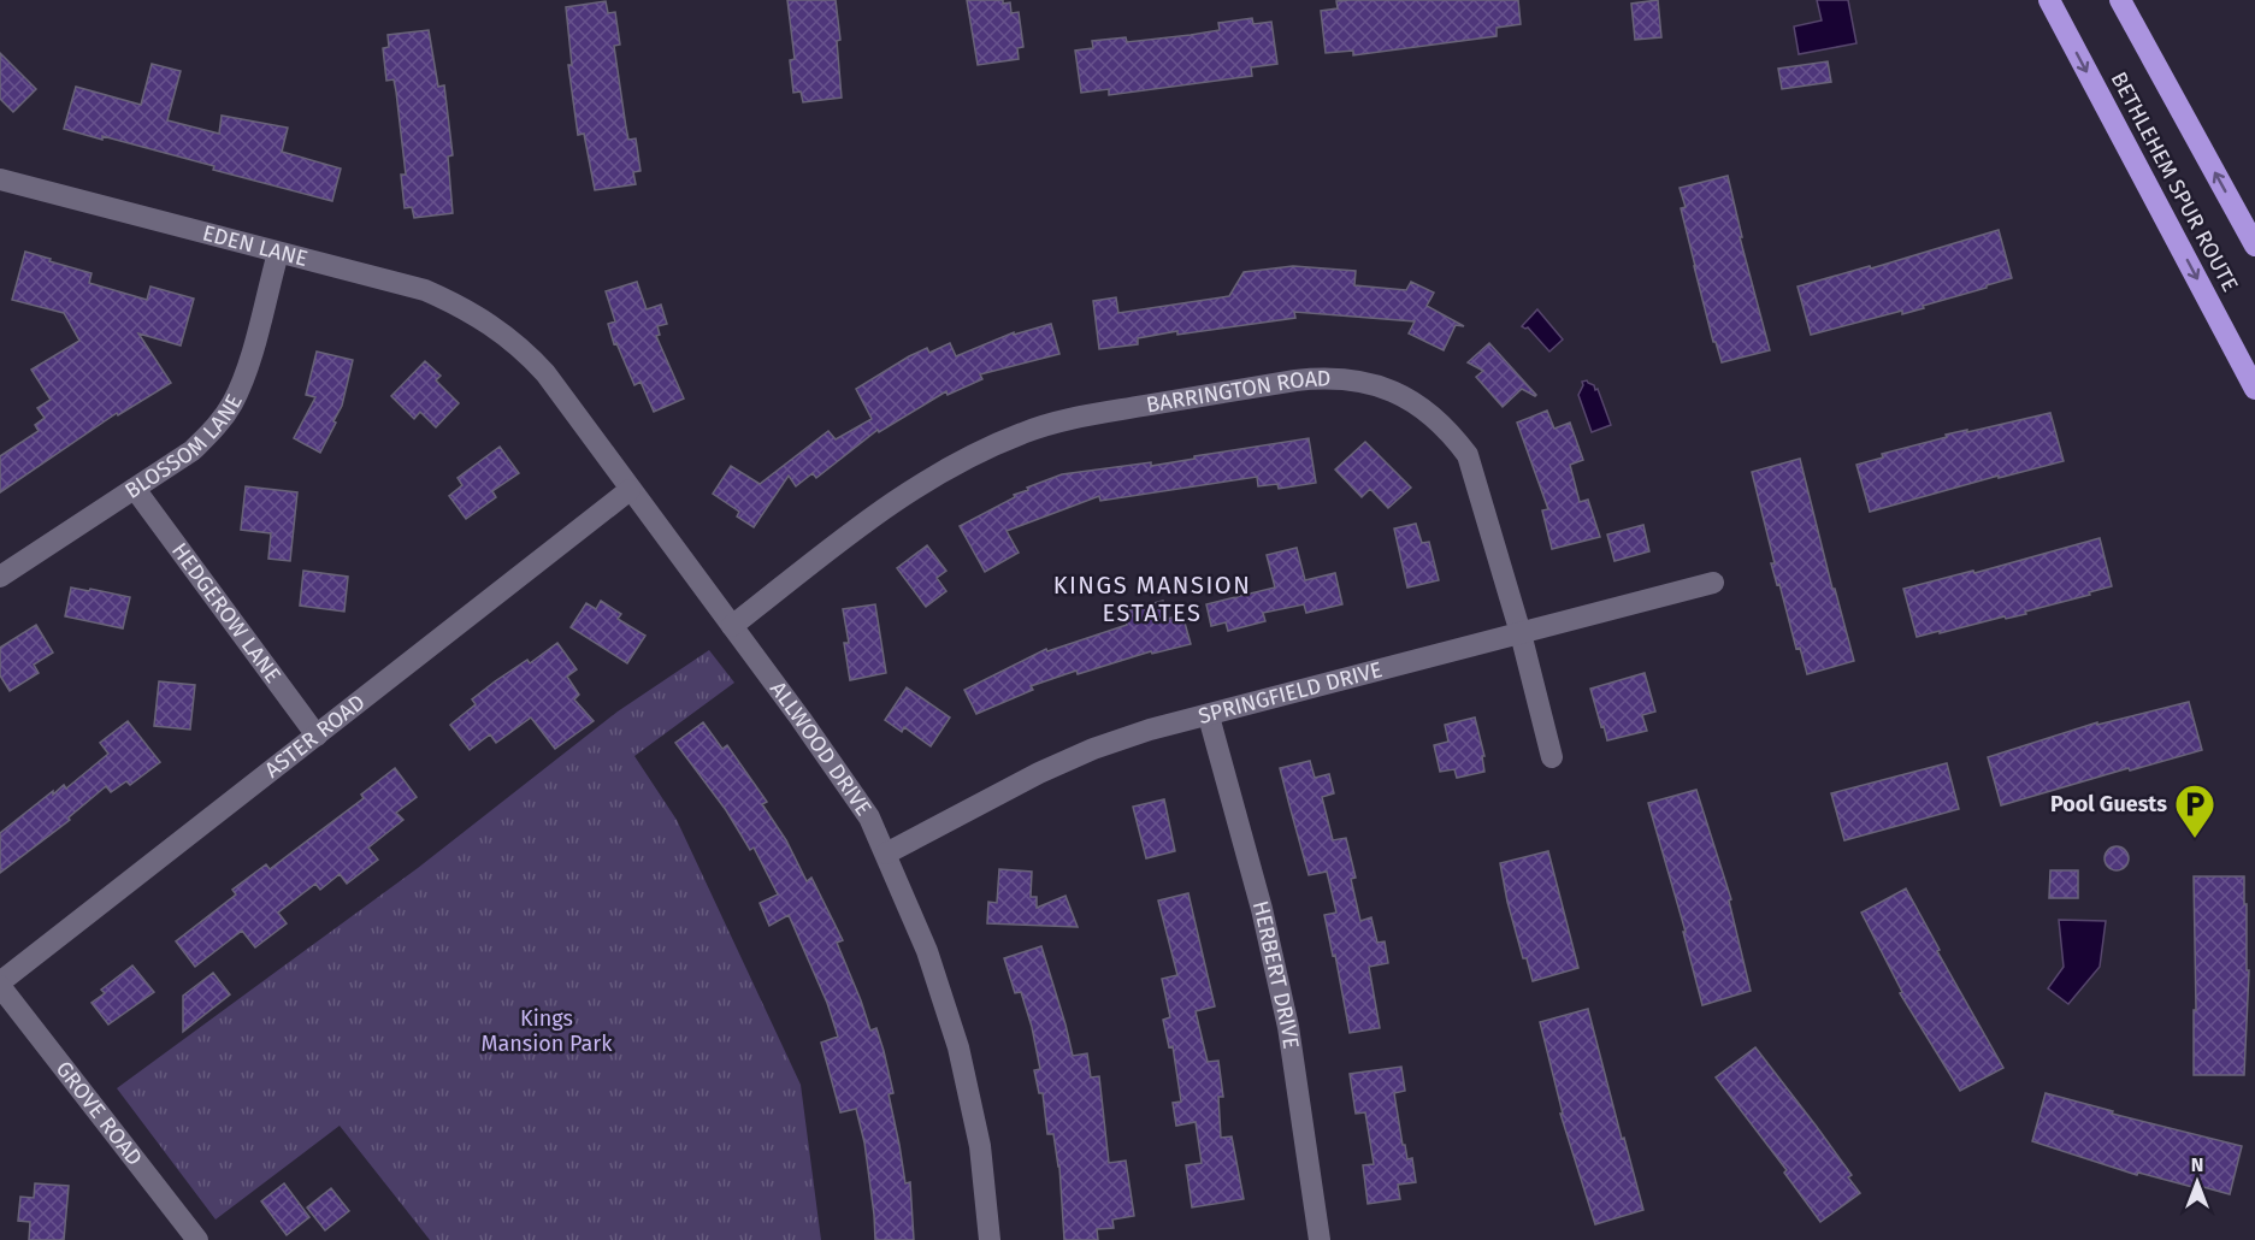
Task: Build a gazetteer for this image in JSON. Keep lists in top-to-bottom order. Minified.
{"streets":{"highway":["BETHLEHEM SPUR ROUTE"],"street":["EDEN LANE","BARRINGTON ROAD","BLOSSOM LANE","HEDGEROW LANE","SPRINGFIELD DRIVE","ASTER ROAD","ALLWOOD DRIVE","HERBERT DRIVE","GROVE ROAD"]},"crossings":[["EDEN LANE","BLOSSOM LANE"],["EDEN LANE","ALLWOOD DRIVE"],["BARRINGTON ROAD","SPRINGFIELD DRIVE"],["BARRINGTON ROAD","ALLWOOD DRIVE"],["BLOSSOM LANE","HEDGEROW LANE"],["HEDGEROW LANE","ASTER ROAD"],["SPRINGFIELD DRIVE","ALLWOOD DRIVE"],["SPRINGFIELD DRIVE","HERBERT DRIVE"],["ASTER ROAD","ALLWOOD DRIVE"],["ASTER ROAD","GROVE ROAD"]],"districts":["KINGS MANSION ESTATES"],"parks":["Kings Mansion Park"],"places":{"parking":["Pool Guests"]},"north":"top"}
